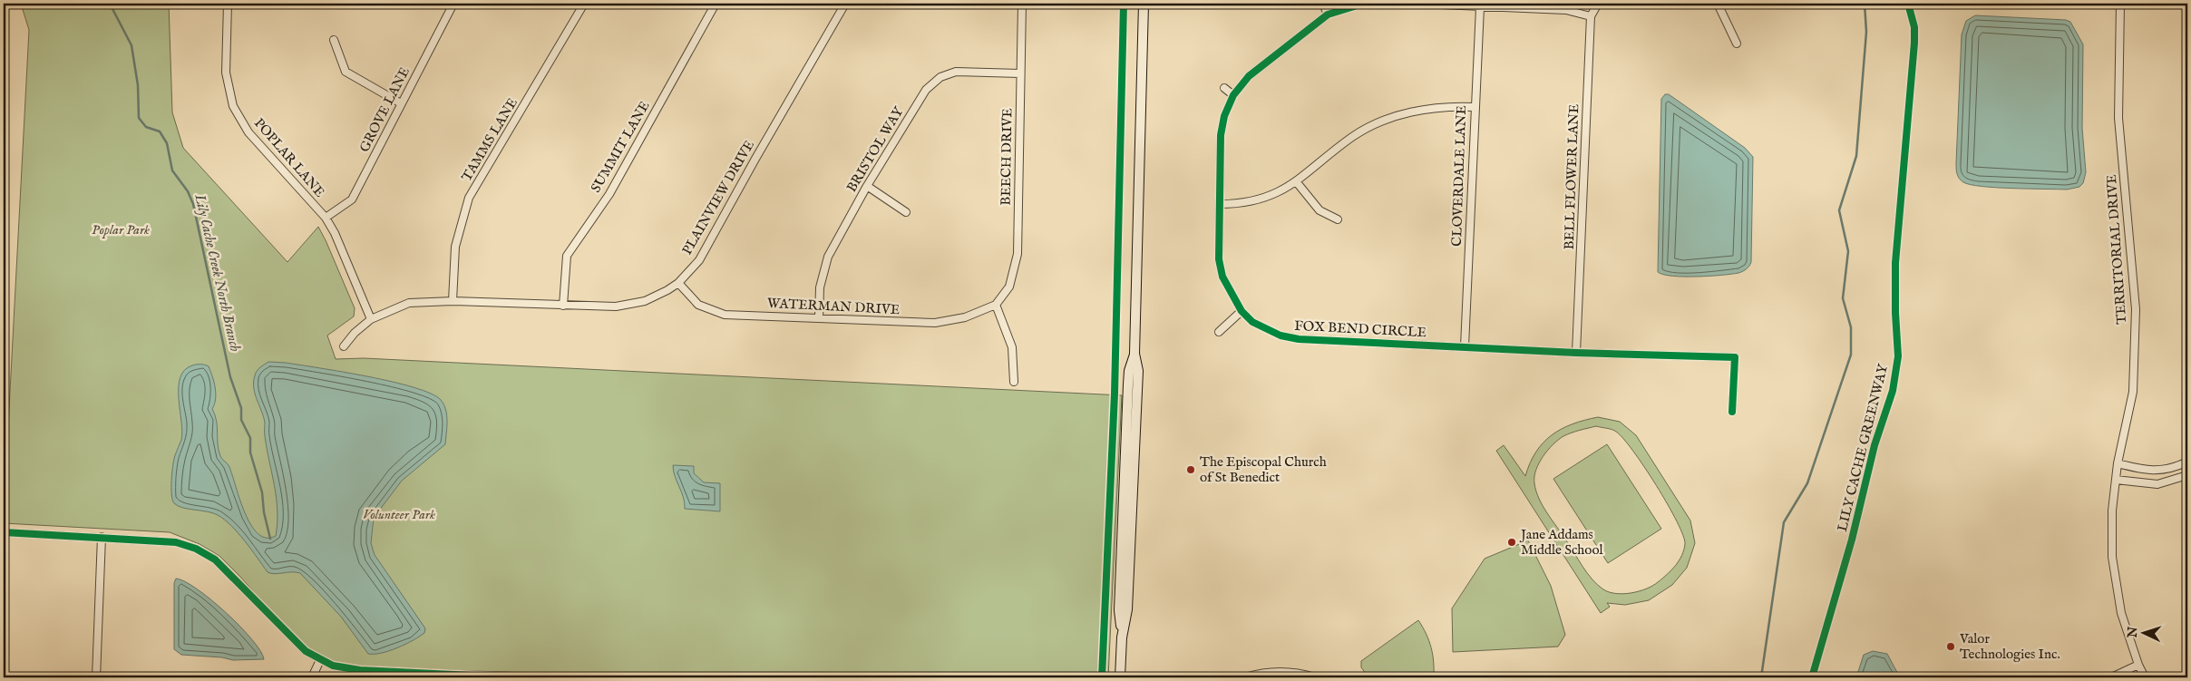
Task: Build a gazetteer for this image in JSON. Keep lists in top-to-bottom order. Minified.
{"streets":{"street":["GROVE LANE","TAMMS LANE","SUMMIT LANE","BRISTOL WAY","BEECH DRIVE","POPLAR LANE","CLOVERDALE LANE","BELL FLOWER LANE","PLAINVIEW DRIVE","TERRITORIAL DRIVE","WATERMAN DRIVE","FOX BEND CIRCLE"],"cycle path":["LILY CACHE GREENWAY"]},"crossings":[["GROVE LANE","POPLAR LANE"],["TAMMS LANE","PLAINVIEW DRIVE"],["SUMMIT LANE","PLAINVIEW DRIVE"],["BRISTOL WAY","BEECH DRIVE"],["BRISTOL WAY","WATERMAN DRIVE"],["BEECH DRIVE","WATERMAN DRIVE"],["POPLAR LANE","PLAINVIEW DRIVE"],["CLOVERDALE LANE","FOX BEND CIRCLE"],["BELL FLOWER LANE","FOX BEND CIRCLE"],["PLAINVIEW DRIVE","WATERMAN DRIVE"]],"water":["Lily Cache Creek North Branch"],"parks":["Poplar Park","Volunteer Park"],"places":["The Episcopal Church of St Benedict","Jane Addams Middle School","Valor Technologies Inc."],"north":"left"}
